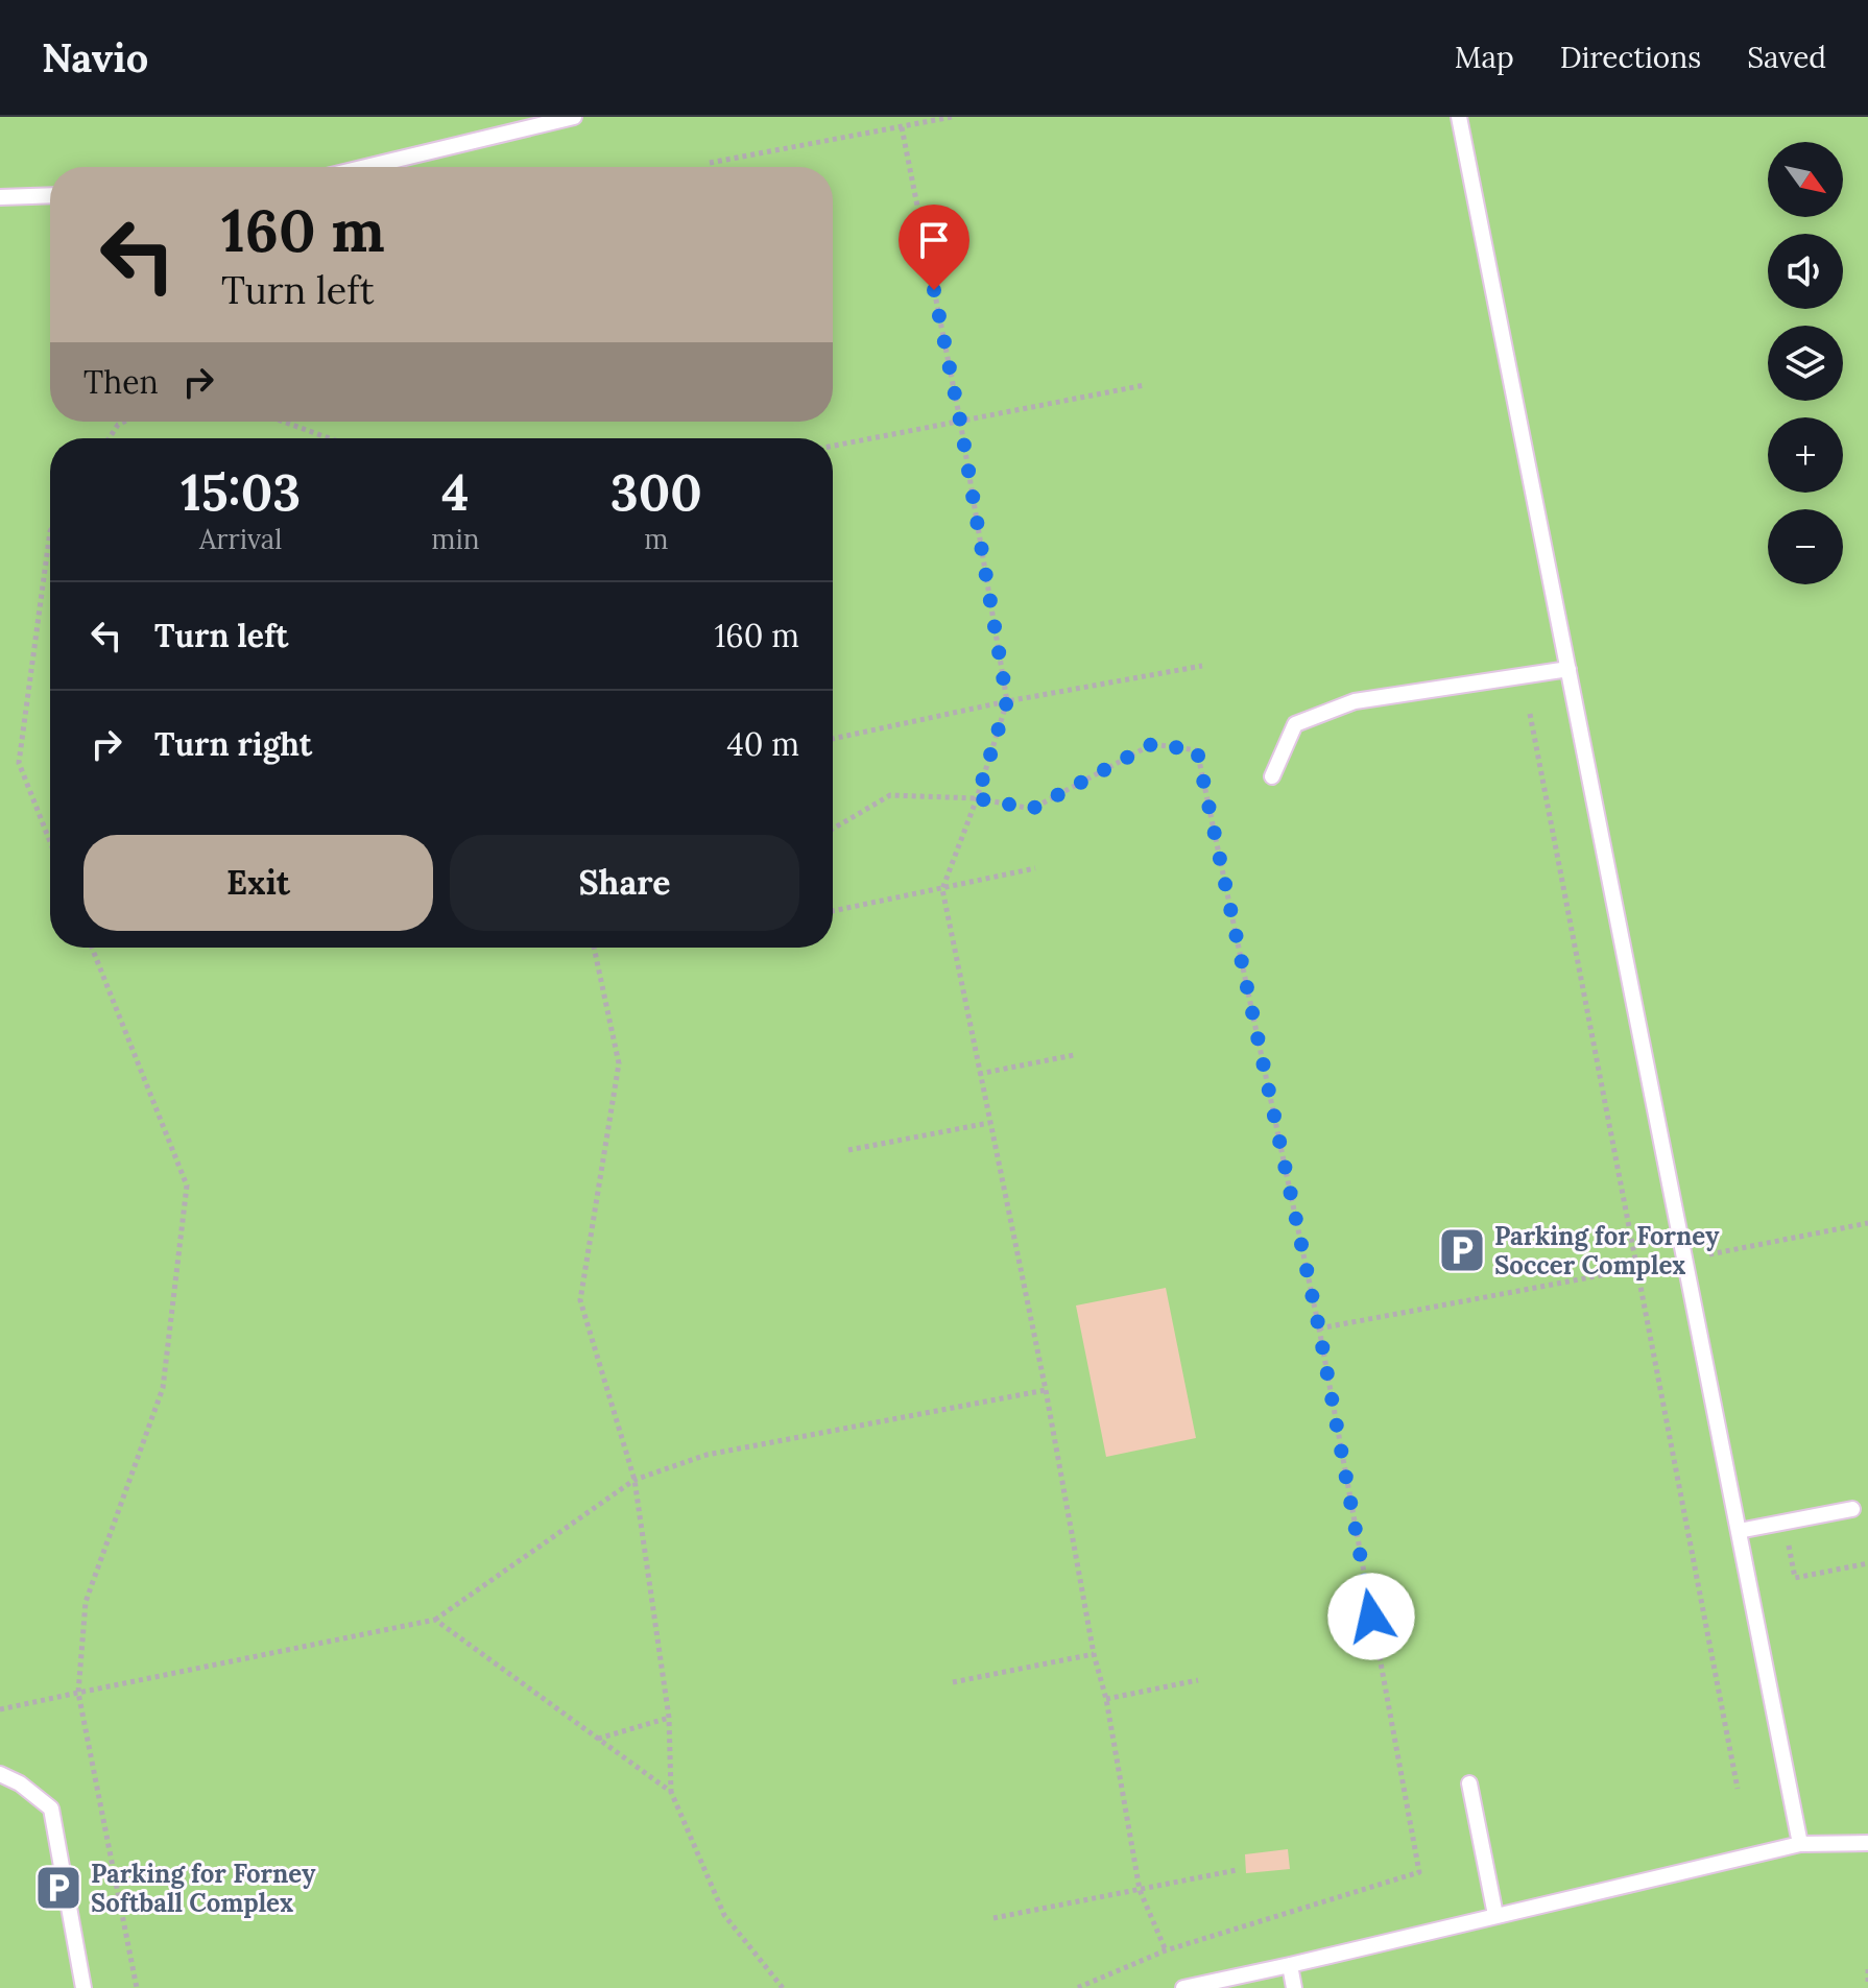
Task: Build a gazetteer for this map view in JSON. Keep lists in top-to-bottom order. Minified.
{"places":{"parking":["Parking for Forney Soccer Complex","Parking for Forney Softball Complex"]},"north":"bottom right","page":{"header":"Navio","nav":["Map","Directions","Saved"],"map_buttons":["+","−"],"turn":["160 m","Turn left"],"then":"Then","eta":["15:03","Arrival","4","min","300","m"],"list":[{"name":"Turn left","value":"160 m"},{"name":"Turn right","value":"40 m"}],"buttons":["Exit","Share"]}}
